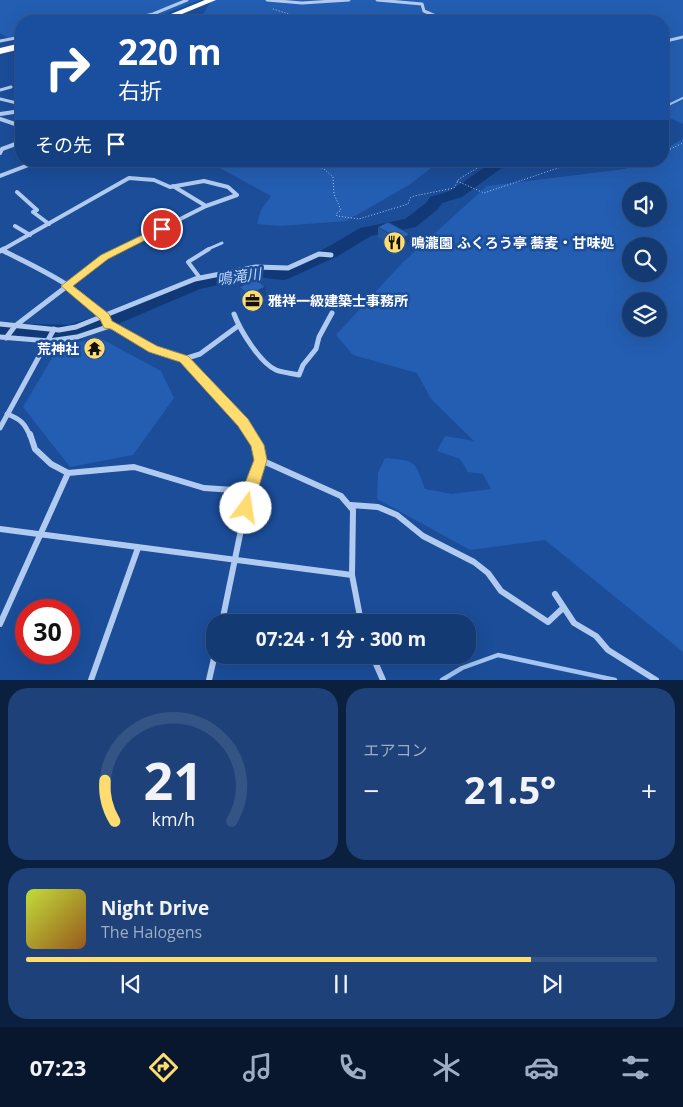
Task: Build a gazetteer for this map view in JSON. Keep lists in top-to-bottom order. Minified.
{"water":["鳴滝川"],"places":{"restaurant":["鳴瀧園 ふくろう亭 蕎麦・甘味処"],"office":["雅祥一級建築士事務所"],"temple":["荒神社"]},"page":{"turn":["220 m","右折"],"then":"その先","limit":"30","trip":"07:24 · 1 分 · 300 m","tile":"エアコン","heat":["−","21.5°","+"],"song":["Night Drive","The Halogens"],"tabs":"07:23","gauge":["21","km/h"]}}
